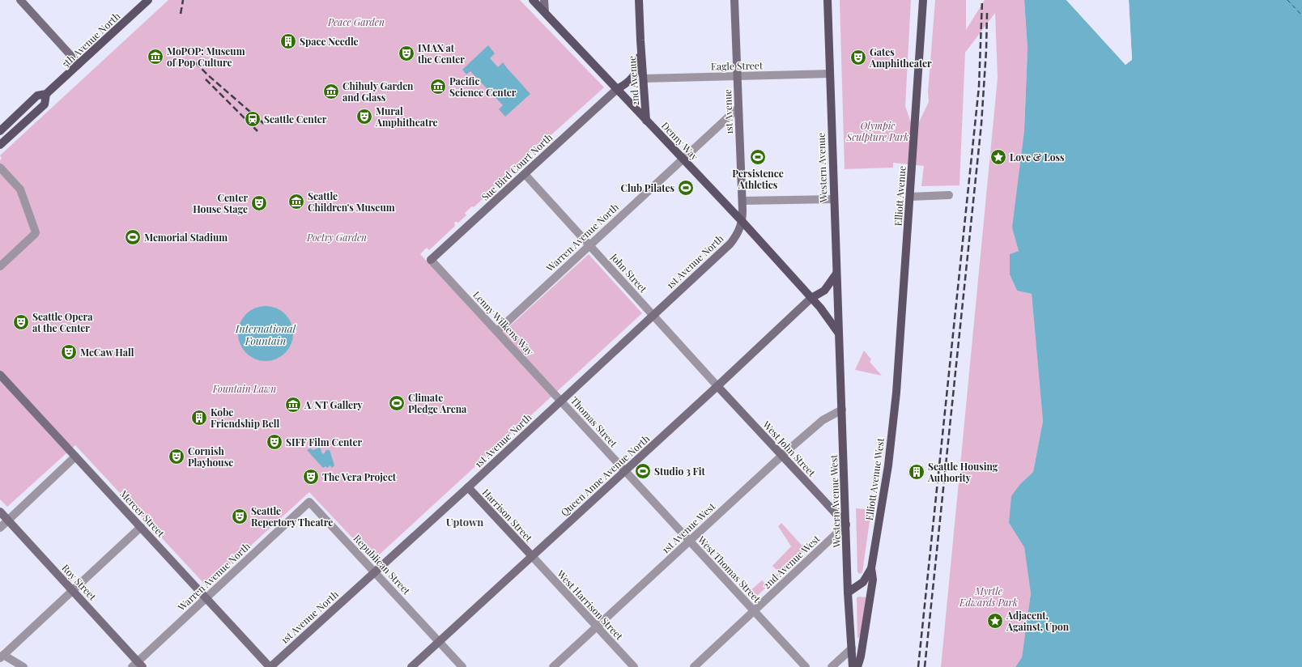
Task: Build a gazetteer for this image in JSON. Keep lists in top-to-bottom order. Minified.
{"streets":{"main road":["5th Avenue North","2nd Avenue","1st Avenue","Denny Way","Sue Bird Court North","Western Avenue","Elliott Avenue","1st Avenue North","West John Street","Queen Anne Avenue North","Elliott Avenue West","Western Avenue West","Mercer Street","Harrison Street","Roy Street"],"street":["Eagle Street","Warren Avenue North","John Street","Lenny Wilkens Way","Thomas Street","1st Avenue West","2nd Avenue West","Republican Street","West Thomas Street","West Harrison Street"]},"crossings":[["Eagle Street","2nd Avenue"],["Eagle Street","1st Avenue"],["Eagle Street","Western Avenue"],["2nd Avenue","Denny Way"],["2nd Avenue","Sue Bird Court North"],["1st Avenue","Denny Way"],["1st Avenue","Warren Avenue North"],["1st Avenue","1st Avenue North"],["Denny Way","Sue Bird Court North"],["Denny Way","Western Avenue"],["Denny Way","Warren Avenue North"],["Denny Way","1st Avenue North"],["Denny Way","Queen Anne Avenue North"],["Denny Way","Western Avenue West"],["Sue Bird Court North","John Street"],["Sue Bird Court North","Lenny Wilkens Way"],["Western Avenue","Western Avenue West"],["Elliott Avenue","Elliott Avenue West"],["Warren Avenue North","John Street"],["Warren Avenue North","Lenny Wilkens Way"],["Warren Avenue North","Mercer Street"],["Warren Avenue North","Republican Street"],["Warren Avenue North","Roy Street"],["1st Avenue North","John Street"],["1st Avenue North","Lenny Wilkens Way"],["1st Avenue North","Thomas Street"],["1st Avenue North","Mercer Street"],["1st Avenue North","Harrison Street"],["1st Avenue North","Republican Street"],["John Street","West John Street"],["John Street","Queen Anne Avenue North"],["Lenny Wilkens Way","Thomas Street"],["Thomas Street","Queen Anne Avenue North"],["Thomas Street","West Thomas Street"],["West John Street","Queen Anne Avenue North"],["West John Street","Western Avenue West"],["West John Street","1st Avenue West"],["West John Street","2nd Avenue West"],["Queen Anne Avenue North","Harrison Street"],["Queen Anne Avenue North","Republican Street"],["Queen Anne Avenue North","West Thomas Street"],["Queen Anne Avenue North","West Harrison Street"],["Elliott Avenue West","Western Avenue West"],["Western Avenue West","1st Avenue West"],["Western Avenue West","2nd Avenue West"],["Harrison Street","West Harrison Street"],["1st Avenue West","West Thomas Street"],["1st Avenue West","West Harrison Street"],["2nd Avenue West","West Thomas Street"]],"districts":["Uptown"],"water":["International Fountain"],"parks":["Peace Garden","Olympic Sculpture Park","Poetry Garden","Fountain Lawn","Myrtle Edwards Park"],"places":{"building":["Space Needle","Kobe Friendship Bell","Seattle Housing Authority"],"theatre":["IMAX at the Center","Gates Amphitheater","Mural Amphitheatre","Center House Stage","Seattle Opera at the Center","McCaw Hall","SIFF Film Center","Cornish Playhouse","The Vera Project","Seattle Repertory Theatre"],"museum":["MoPOP: Museum of Pop Culture","Pacific Science Center","Chihuly Garden and Glass","Seattle Children's Museum","A/NT Gallery"],"station":["Seattle Center"],"sports":["Persistence Athletics","Club Pilates","Memorial Stadium","Climate Pledge Arena","Studio 3 Fit"],"place":["Love & Loss","Adjacent, Against, Upon"]}}
